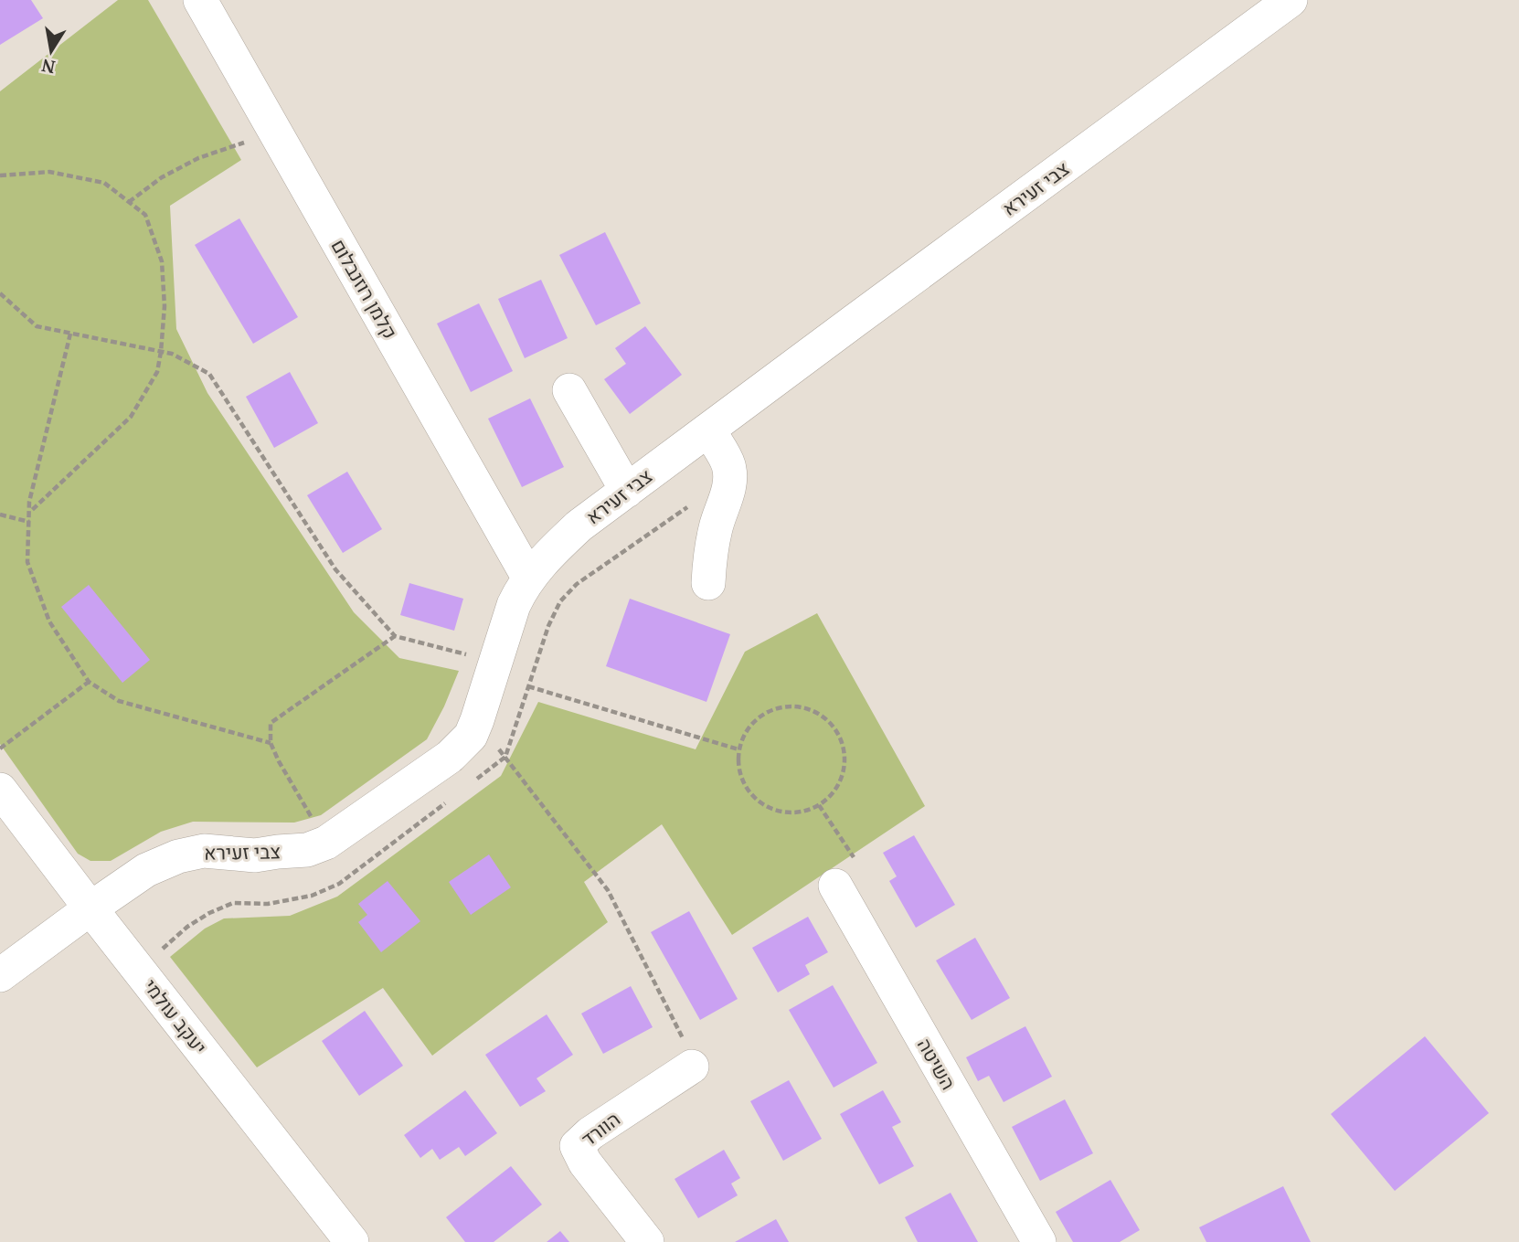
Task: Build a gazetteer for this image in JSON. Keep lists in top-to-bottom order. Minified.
{"streets":{"street":["צבי זעירא","קלמן רוזנבלום","יעקב עולמי","השיטה","הוורד"]},"crossings":[["צבי זעירא","קלמן רוזנבלום"],["צבי זעירא","יעקב עולמי"]],"north":"bottom"}
